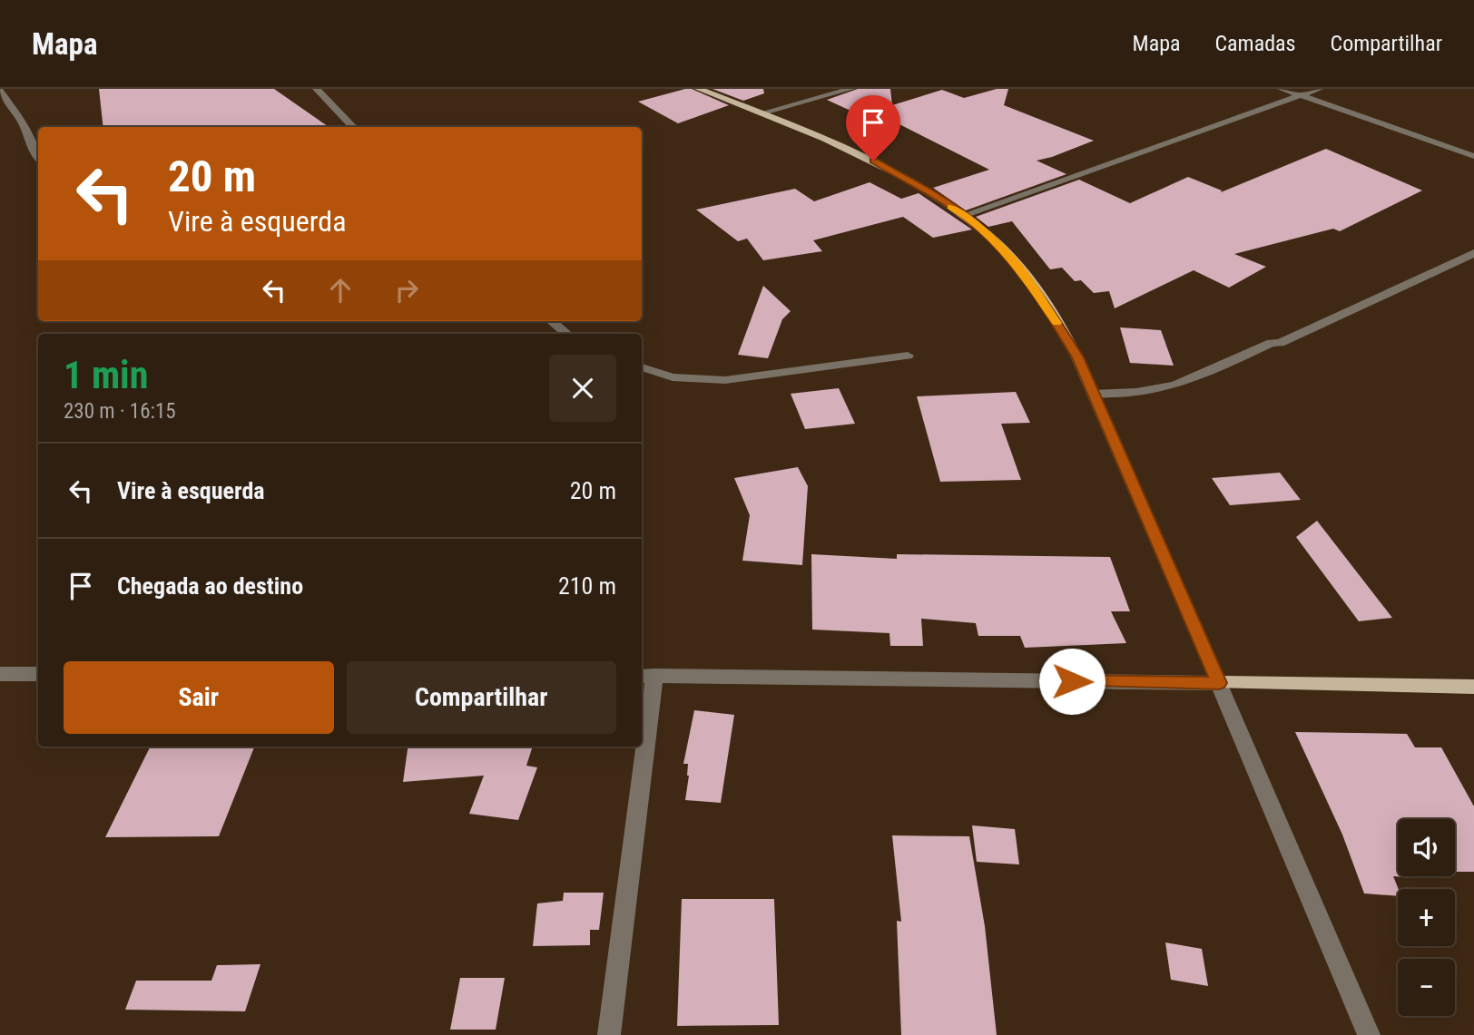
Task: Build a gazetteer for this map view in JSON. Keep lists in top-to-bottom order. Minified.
{"page":{"header":"Mapa","nav":["Mapa","Camadas","Compartilhar"],"turn":["20 m","Vire à esquerda"],"heading":["1 min","230 m · 16:15"],"list":[{"name":"Vire à esquerda","value":"20 m"},{"name":"Chegada ao destino","value":"210 m"}],"buttons":["Sair","Compartilhar"],"map_buttons":["+","−"]}}
